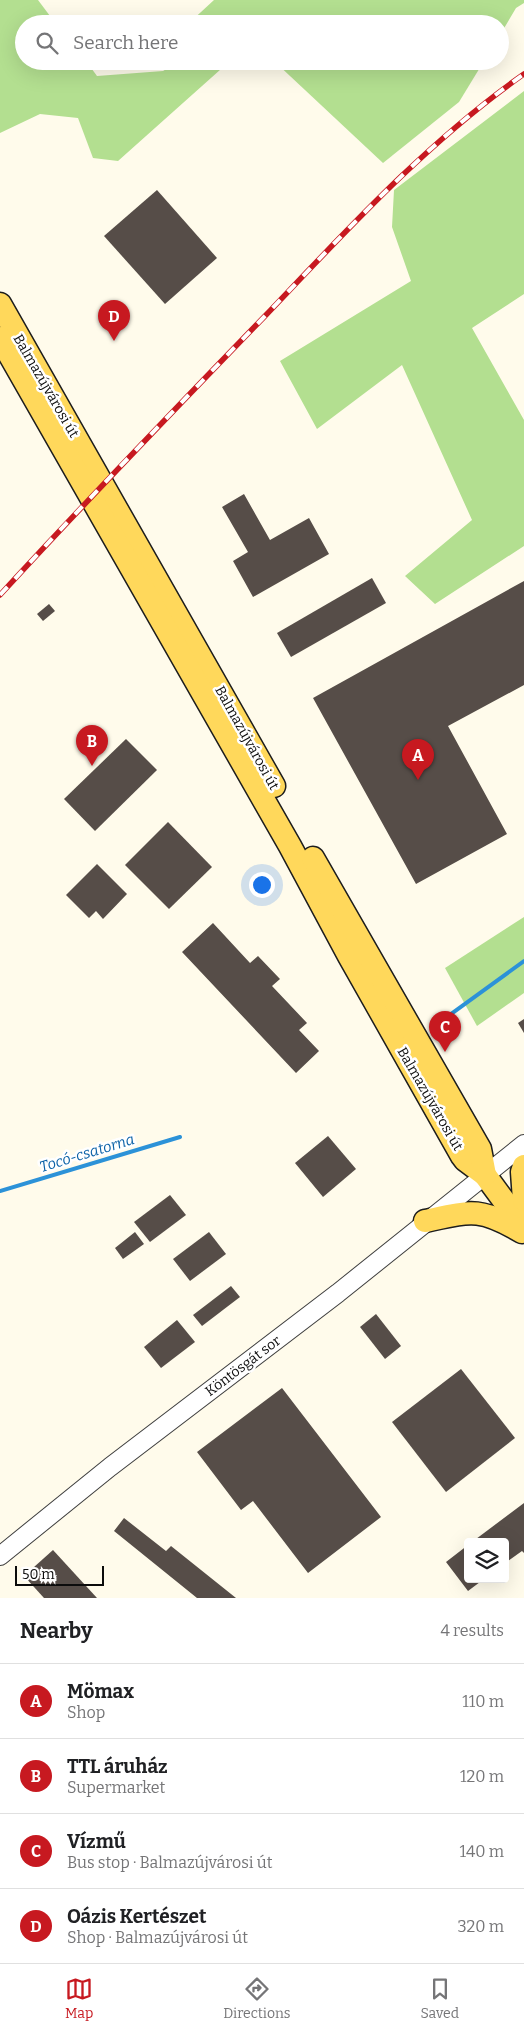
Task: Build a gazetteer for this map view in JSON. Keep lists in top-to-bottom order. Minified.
{"streets":{"main road":["Balmazújvárosi út"],"street":["Köntösgát sor"]},"crossings":[["Balmazújvárosi út","Köntösgát sor"]],"water":["Tocó-csatorna"],"scale_bar":"50 m","page":{"search":"Search here","pins":["D","B","A","C"],"scale":"50 m","heading":["Nearby","4 results"],"list":[{"mark":"A","name":"Mömax","note":"Shop","value":"110 m"},{"mark":"B","name":"TTL áruház","note":"Supermarket","value":"120 m"},{"mark":"C","name":"Vízmű","note":"Bus stop · Balmazújvárosi út","value":"140 m"},{"mark":"D","name":"Oázis Kertészet","note":"Shop · Balmazújvárosi út","value":"320 m"}],"nav":["Map","Directions","Saved"]}}
